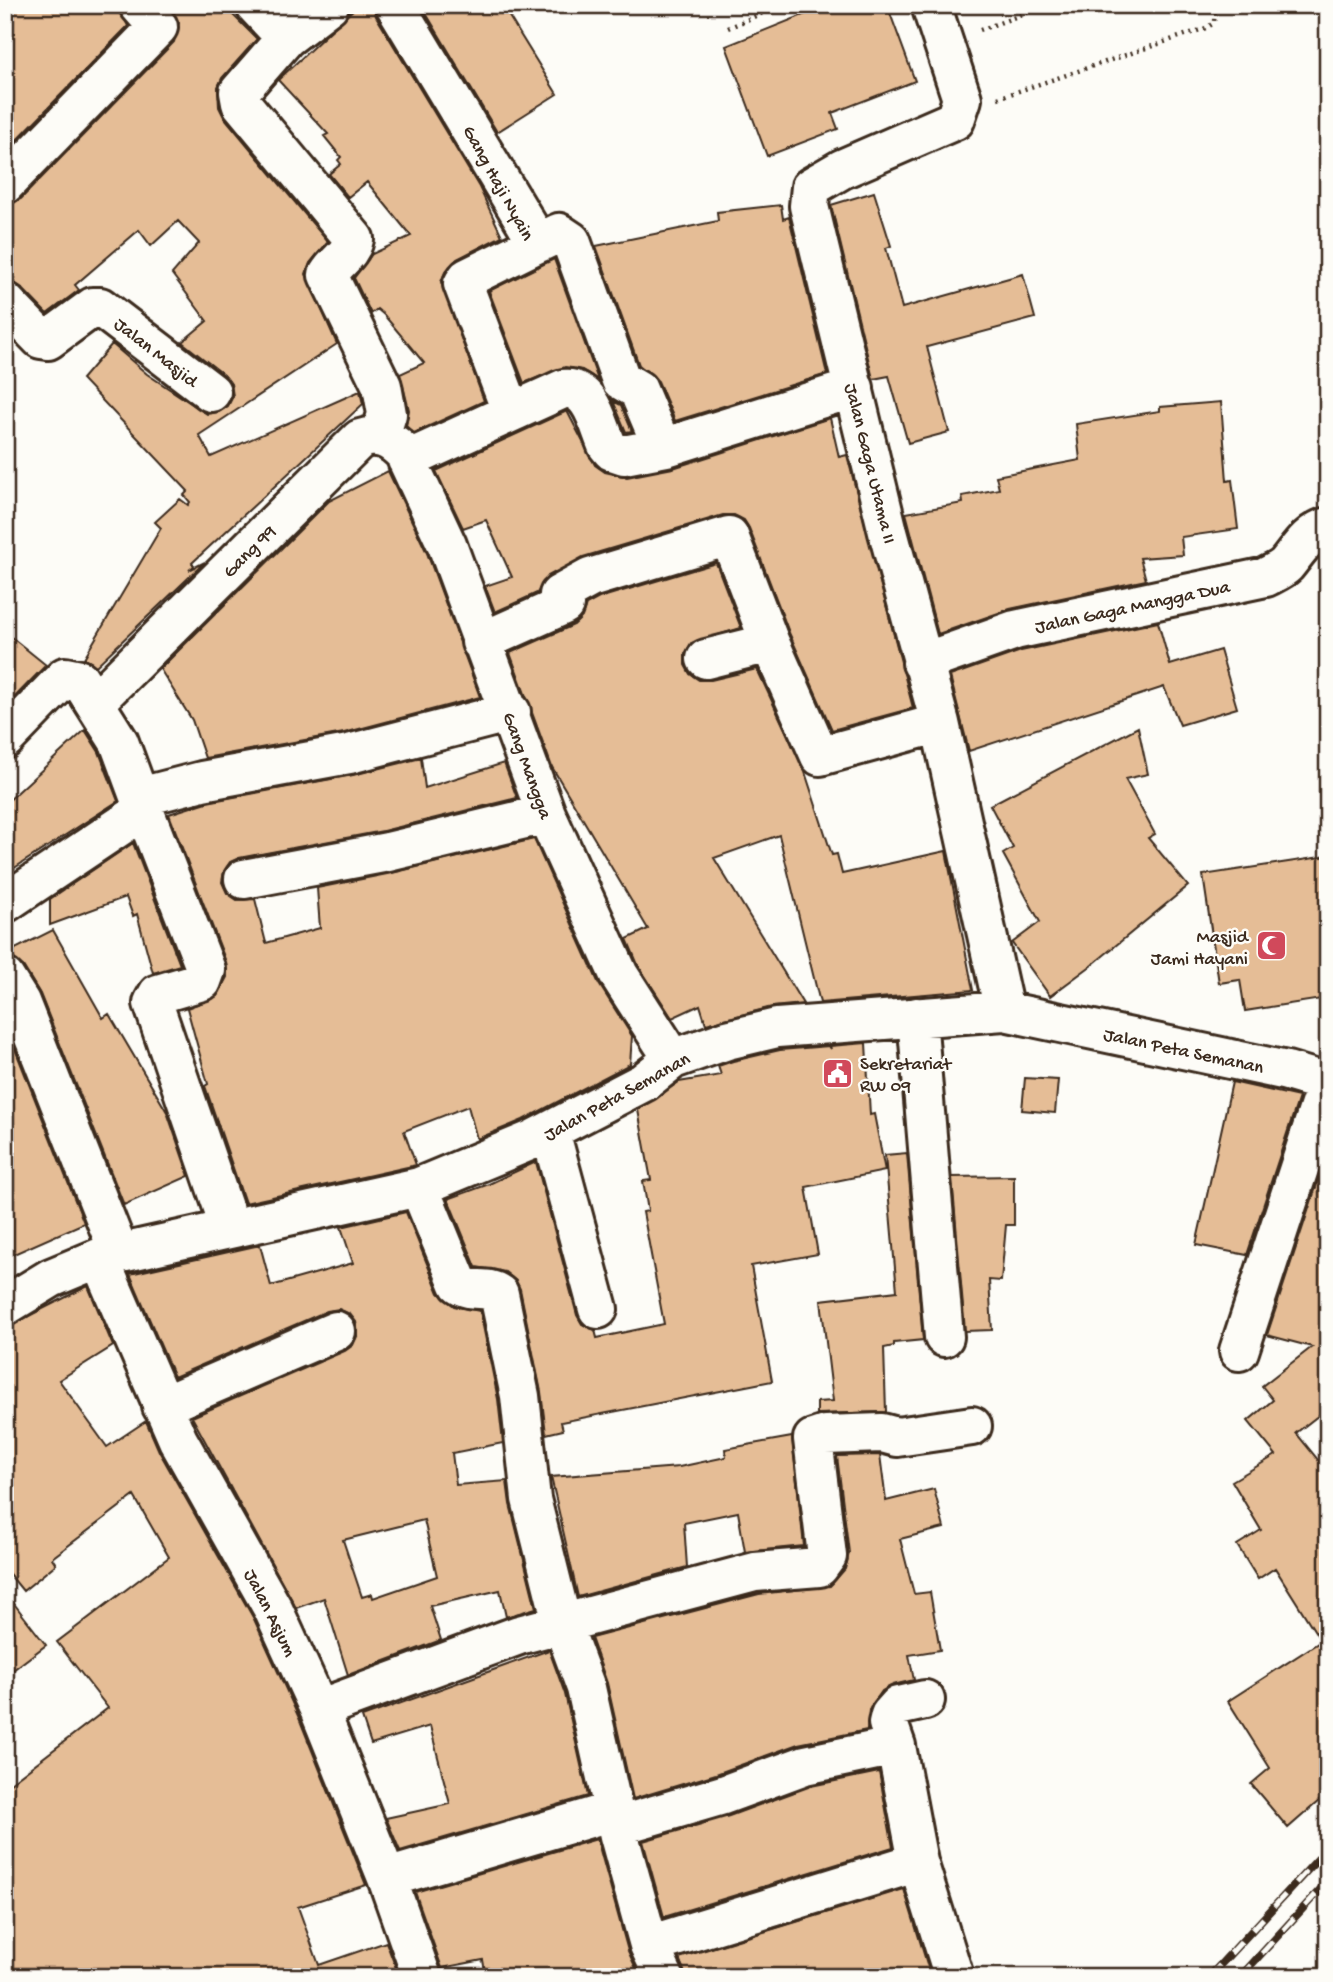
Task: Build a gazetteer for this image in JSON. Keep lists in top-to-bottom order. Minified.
{"streets":{"street":["Gang Haji Nyain","Jalan Masjid","Jalan Gaga Utama II","Gang 99","Jalan Gaga Mangga Dua","Gang Mangga","Jalan Peta Semanan","Jalan Asjum"]},"crossings":[["Jalan Gaga Utama II","Jalan Gaga Mangga Dua"],["Jalan Gaga Utama II","Jalan Peta Semanan"],["Gang 99","Gang Mangga"],["Gang Mangga","Jalan Peta Semanan"],["Jalan Peta Semanan","Jalan Asjum"]],"places":{"mosque":["Masjid Jami Hayani"],"public building":["Sekretariat RW 09"]}}
